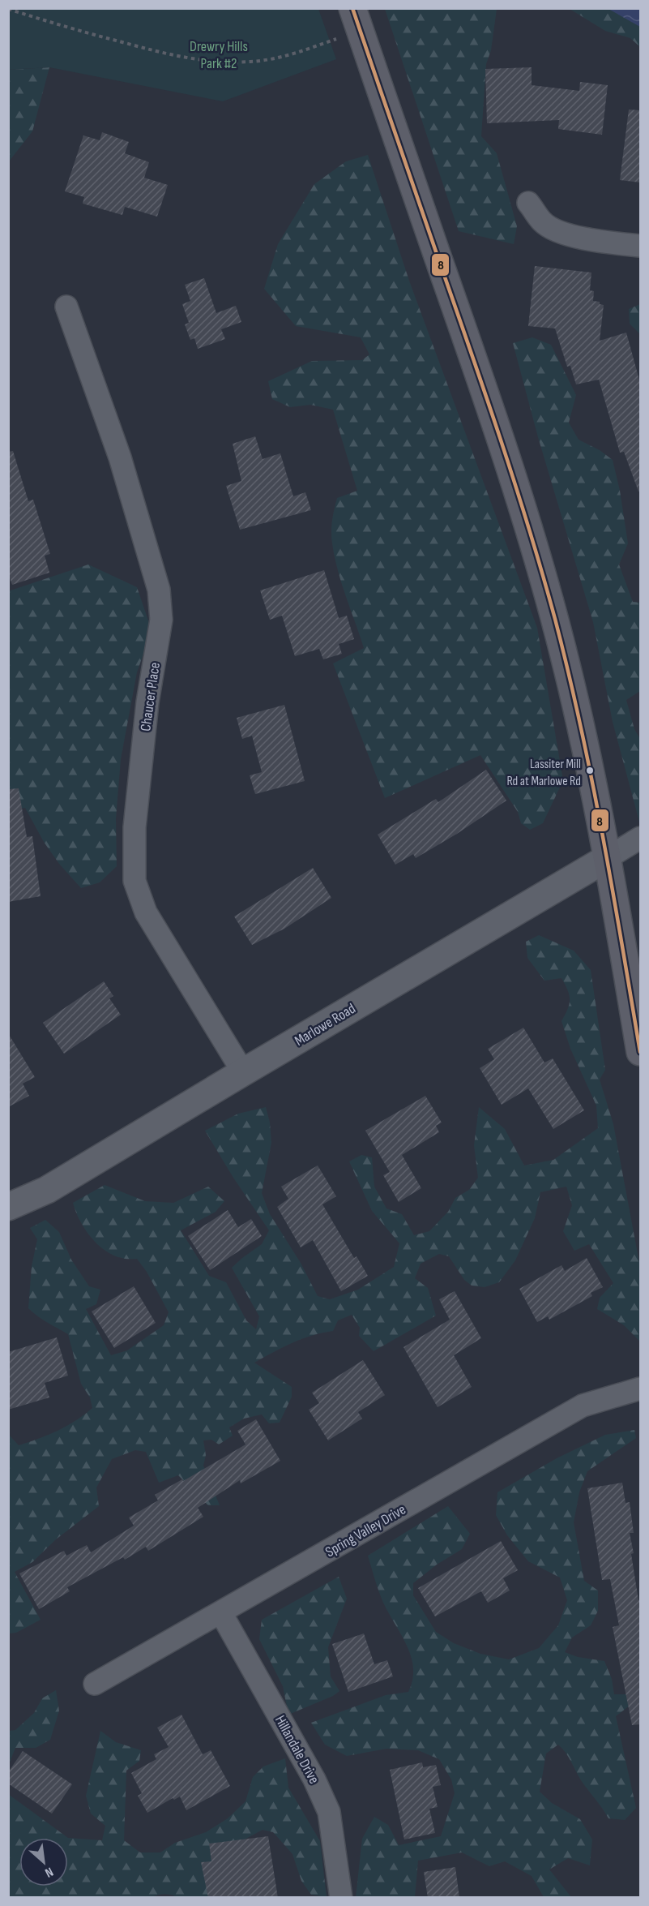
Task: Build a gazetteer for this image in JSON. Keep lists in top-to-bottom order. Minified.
{"streets":{"street":["Chaucer Place","Marlowe Road","Spring Valley Drive","Hillandale Drive"]},"crossings":[["Chaucer Place","Marlowe Road"],["Spring Valley Drive","Hillandale Drive"]],"parks":["Drewry Hills Park #2"],"places":["Lassiter Mill Rd at Marlowe Rd"],"lines":["transit line 8"],"north":"bottom right"}
